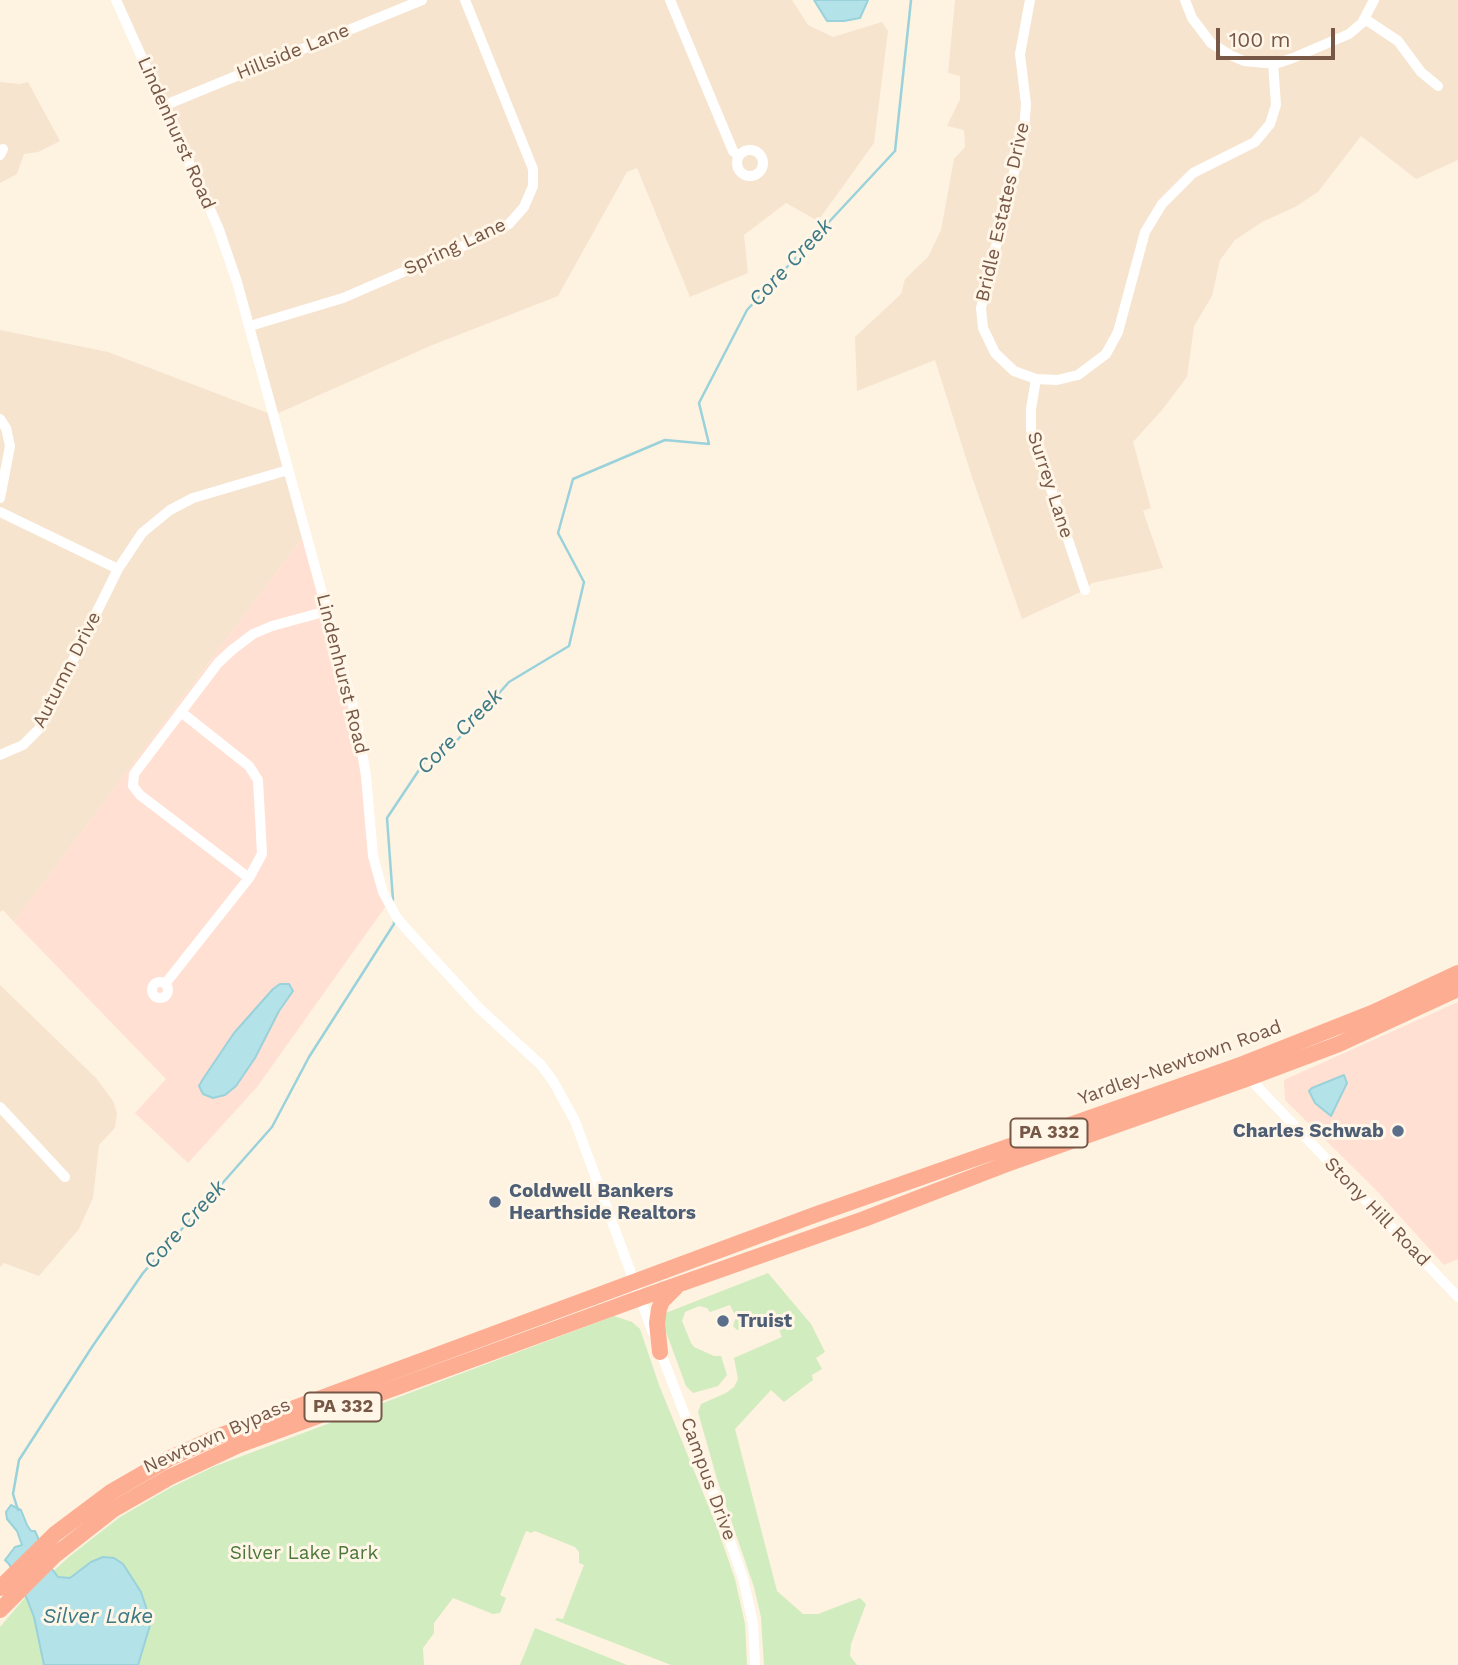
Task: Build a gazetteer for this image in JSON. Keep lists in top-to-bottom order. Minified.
{"streets":{"highway":["Yardley-Newtown Road","PA 332","Newtown Bypass"],"street":["Hillside Lane","Lindenhurst Road","Bridle Estates Drive","Spring Lane","Surrey Lane","Autumn Drive","Stony Hill Road","Campus Drive"]},"crossings":[["Hillside Lane","Lindenhurst Road"],["Lindenhurst Road","Spring Lane"],["Lindenhurst Road","Autumn Drive"],["Lindenhurst Road","Yardley-Newtown Road"],["Lindenhurst Road","Newtown Bypass"],["Lindenhurst Road","Campus Drive"],["Bridle Estates Drive","Surrey Lane"],["Yardley-Newtown Road","Stony Hill Road"],["Yardley-Newtown Road","Newtown Bypass"],["Yardley-Newtown Road","Campus Drive"],["Newtown Bypass","Campus Drive"]],"water":["Core Creek","Silver Lake"],"parks":["Silver Lake Park"],"places":["Charles Schwab","Coldwell Bankers Hearthside Realtors","Truist"],"scale_bar":"100 m"}
